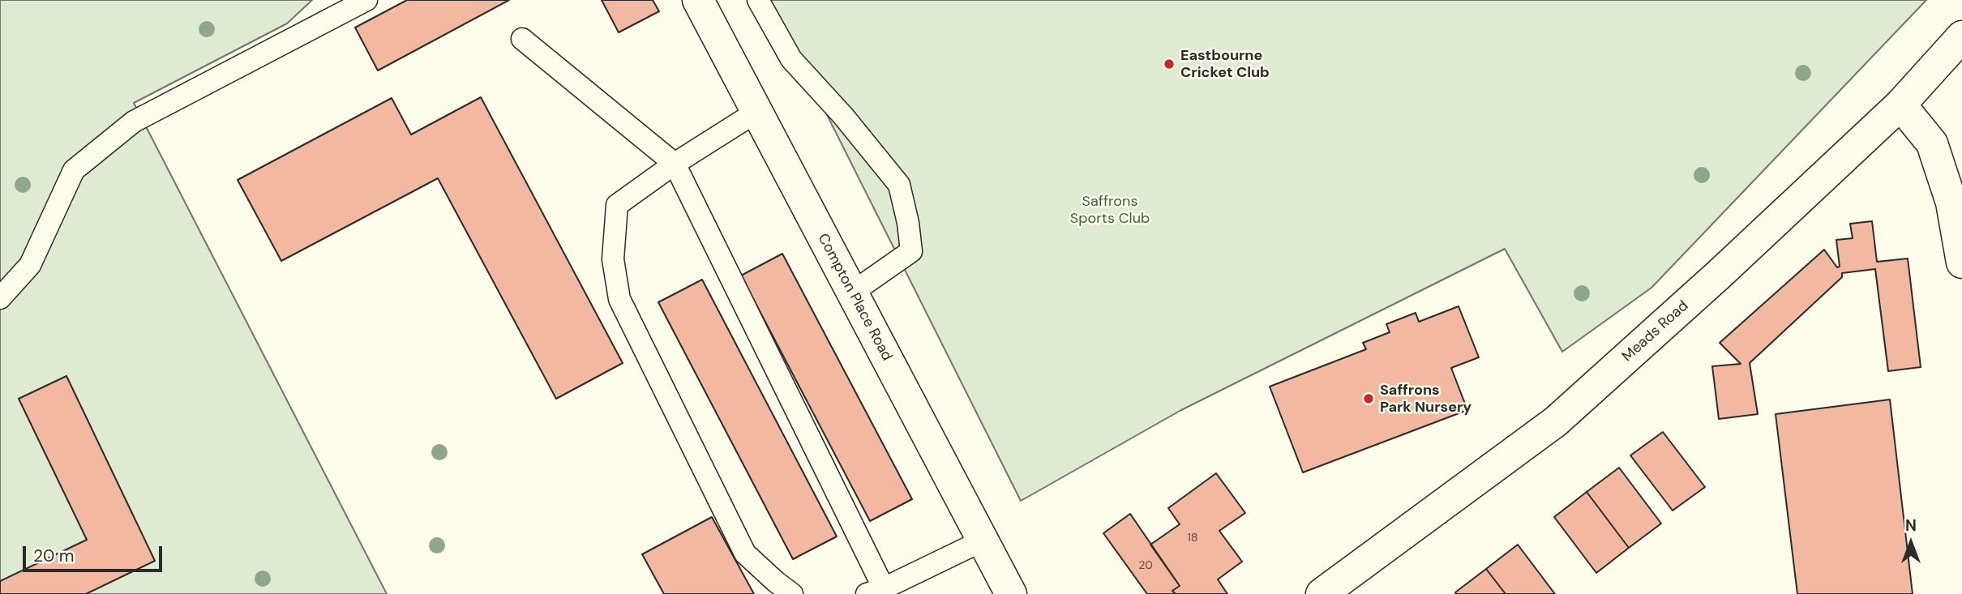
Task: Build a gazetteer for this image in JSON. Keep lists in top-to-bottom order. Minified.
{"streets":{"street":["Compton Place Road","Meads Road"]},"parks":["Saffrons Sports Club"],"places":["Eastbourne Cricket Club","Saffrons Park Nursery"],"house_numbers":["18","20"],"scale_bar":"20 m","north":"top"}
